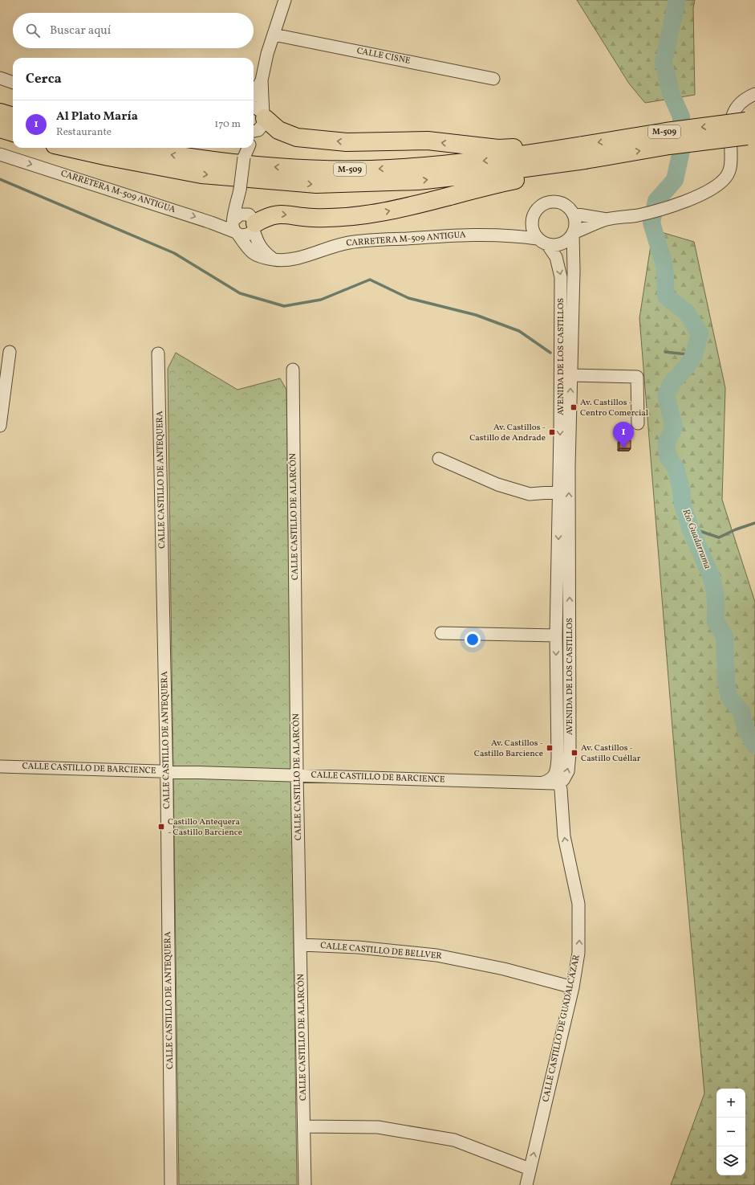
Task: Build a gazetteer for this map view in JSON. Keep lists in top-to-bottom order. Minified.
{"streets":{"highway":["M-509"],"street":["CALLE CISNE","CARRETERA M-509 ANTIGUA","AVENIDA DE LOS CASTILLOS","CALLE CASTILLO DE ANTEQUERA","CALLE CASTILLO DE ALARCÓN","CALLE CASTILLO DE BARCIENCE","CALLE CASTILLO DE BELLVER","CALLE CASTILLO DE GUADALCÁZAR"]},"crossings":[["CARRETERA M-509 ANTIGUA","AVENIDA DE LOS CASTILLOS"],["AVENIDA DE LOS CASTILLOS","CALLE CASTILLO DE BARCIENCE"],["AVENIDA DE LOS CASTILLOS","CALLE CASTILLO DE GUADALCÁZAR"],["CALLE CASTILLO DE ANTEQUERA","CALLE CASTILLO DE BARCIENCE"],["CALLE CASTILLO DE ALARCÓN","CALLE CASTILLO DE BARCIENCE"],["CALLE CASTILLO DE ALARCÓN","CALLE CASTILLO DE BELLVER"],["CALLE CASTILLO DE BARCIENCE","CALLE CASTILLO DE GUADALCÁZAR"],["CALLE CASTILLO DE BELLVER","CALLE CASTILLO DE GUADALCÁZAR"]],"one_way":["CARRETERA M-509 ANTIGUA","CALLE CASTILLO DE GUADALCÁZAR"],"water":["Río Guadarrama"],"places":{"transit":["Av. Castillos - Centro Comercial","Av. Castillos - Castillo de Andrade","Av. Castillos - Castillo Barcience","Av. Castillos - Castillo Cuéllar","Castillo Antequera - Castillo Barcience"]},"page":{"search":"Buscar aquí","heading":"Cerca","list":[{"mark":"1","name":"Al Plato María","note":"Restaurante","value":"170 m"}],"pins":"1","map_buttons":["+","−"]}}
